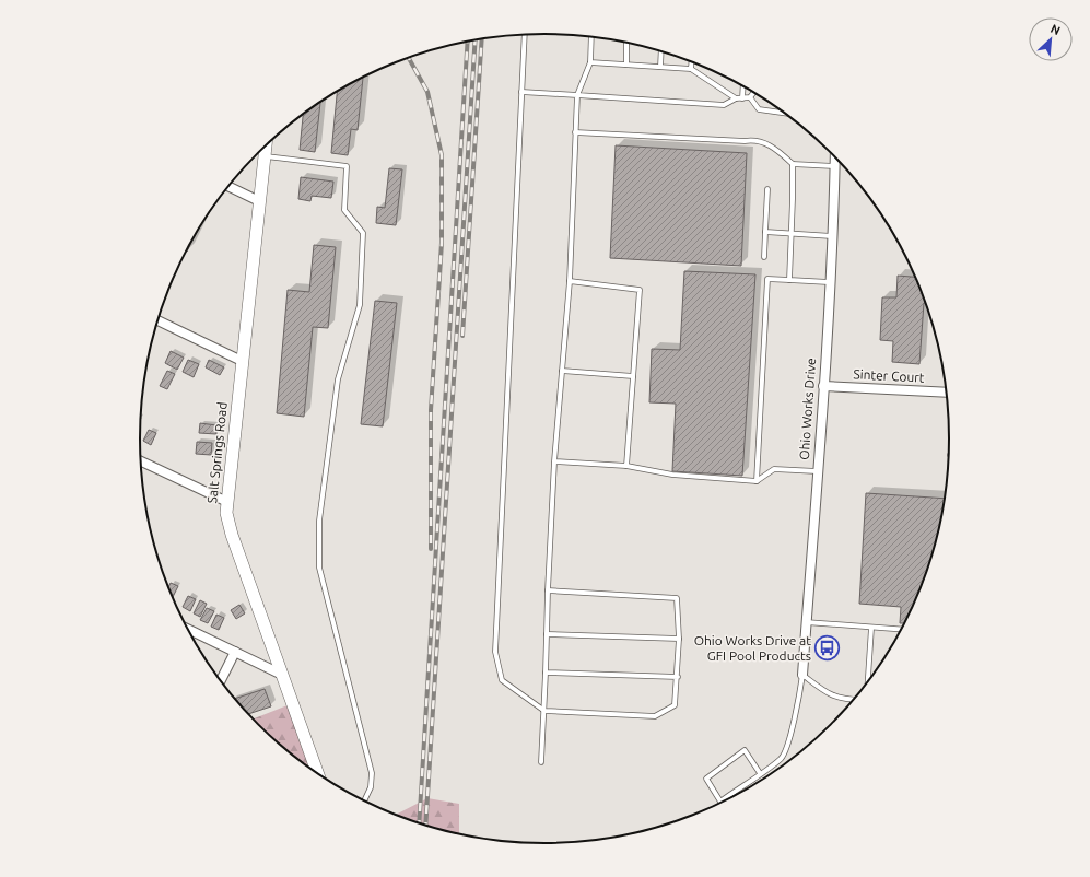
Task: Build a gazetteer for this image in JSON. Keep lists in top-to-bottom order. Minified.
{"streets":{"street":["Sinter Court","Ohio Works Drive","Salt Springs Road"]},"crossings":[["Sinter Court","Ohio Works Drive"]],"places":{"bus stop":["Ohio Works Drive at GFI Pool Products"]},"north":"top right"}
